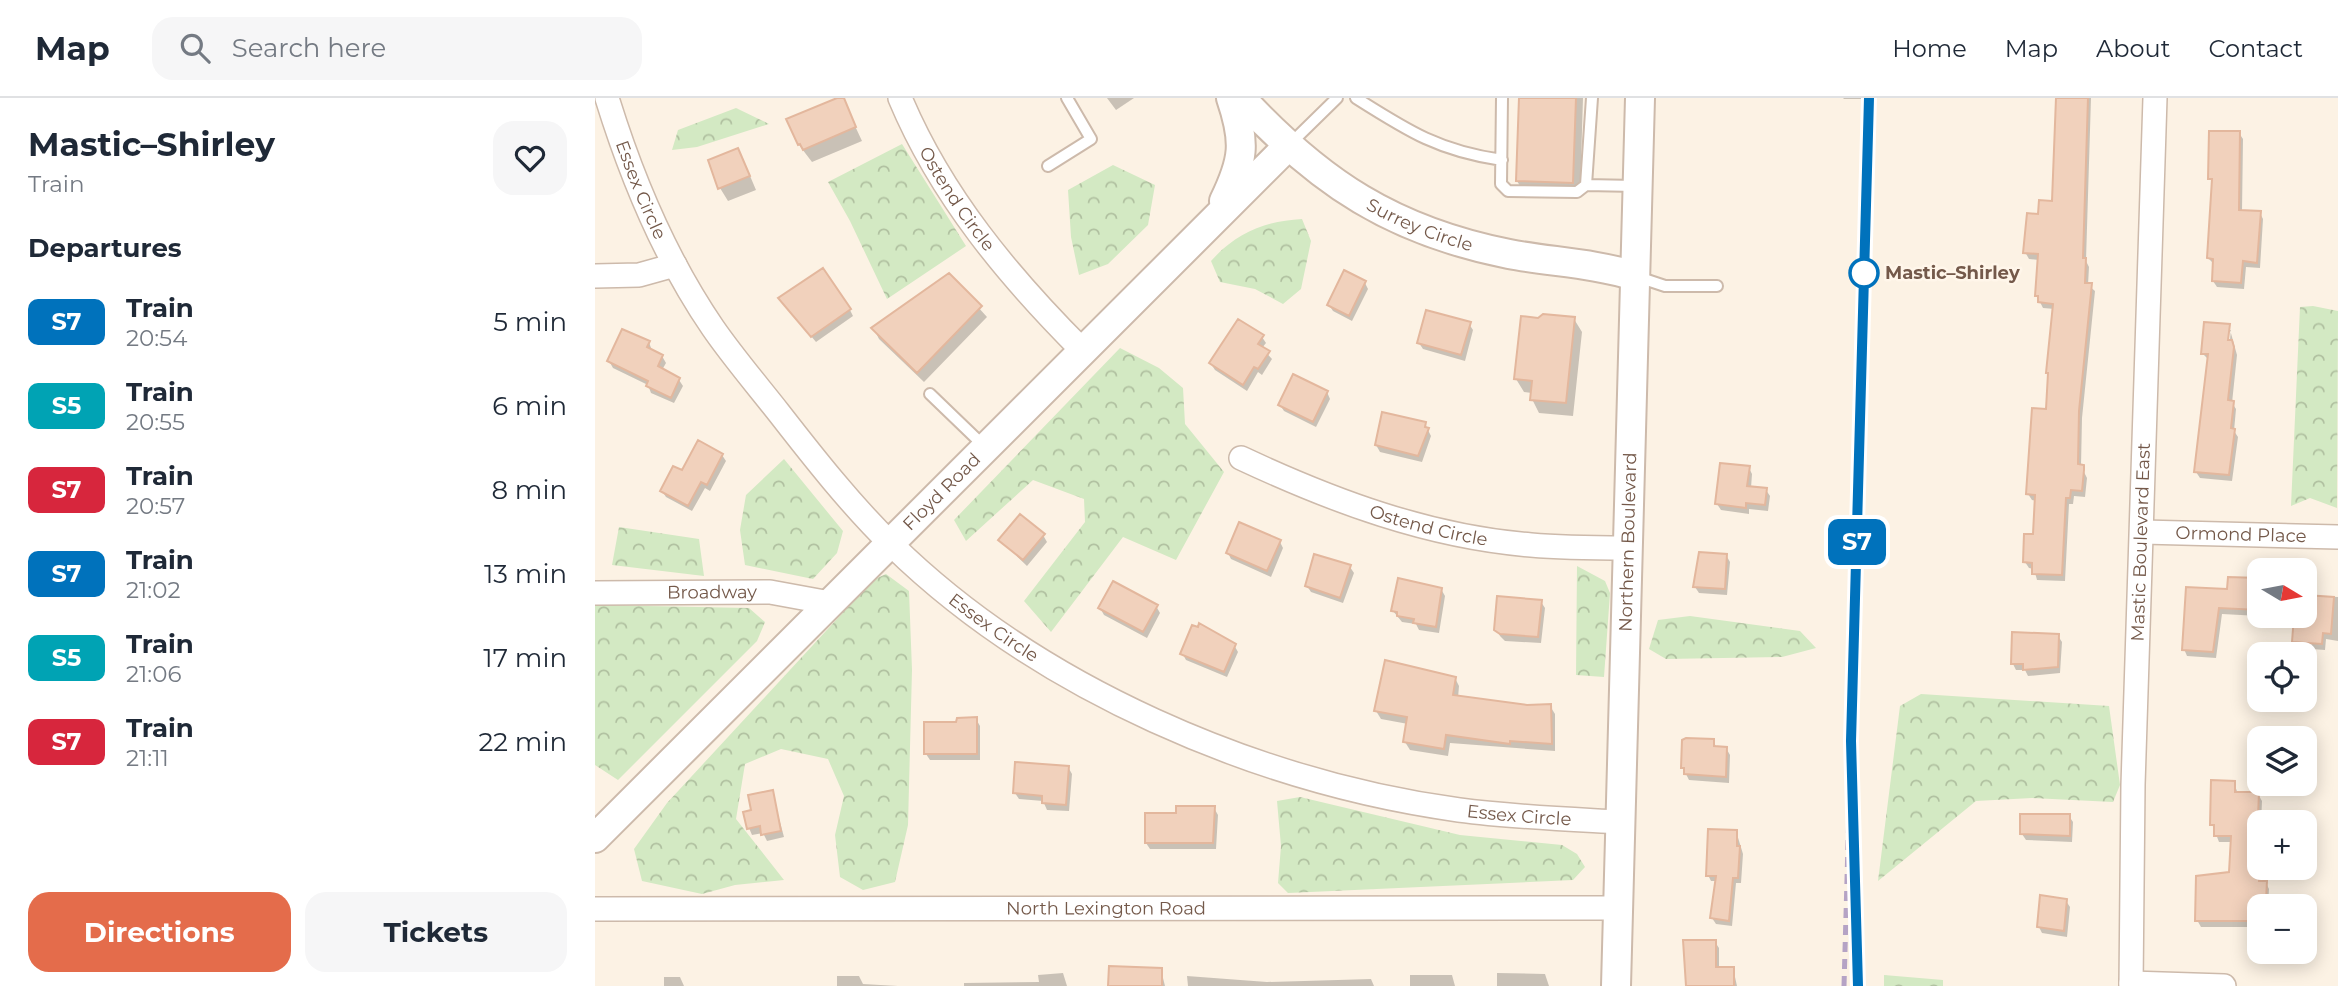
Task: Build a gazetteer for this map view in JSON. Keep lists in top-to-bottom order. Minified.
{"streets":{"street":["Essex Circle","Ostend Circle","Surrey Circle","Floyd Road","Ormond Place","Northern Boulevard","Mastic Boulevard East","Broadway","North Lexington Road"]},"crossings":[["Essex Circle","Floyd Road"],["Essex Circle","Northern Boulevard"],["Ostend Circle","Floyd Road"],["Ostend Circle","Northern Boulevard"],["Surrey Circle","Floyd Road"],["Surrey Circle","Northern Boulevard"],["Floyd Road","Broadway"],["Ormond Place","Mastic Boulevard East"],["Northern Boulevard","North Lexington Road"]],"places":["Mastic–Shirley"],"north":"right","page":{"header":"Map","search":"Search here","nav":["Home","Map","About","Contact"],"heading":[["Mastic–Shirley","Train"],"Departures"],"on_map":"S7","list":[{"mark":"S7","name":"Train","note":"20:54","value":"5 min"},{"mark":"S5","name":"Train","note":"20:55","value":"6 min"},{"mark":"S7","name":"Train","note":"20:57","value":"8 min"},{"mark":"S7","name":"Train","note":"21:02","value":"13 min"},{"mark":"S5","name":"Train","note":"21:06","value":"17 min"},{"mark":"S7","name":"Train","note":"21:11","value":"22 min"}],"map_buttons":["+","−"],"buttons":["Directions","Tickets"]}}
